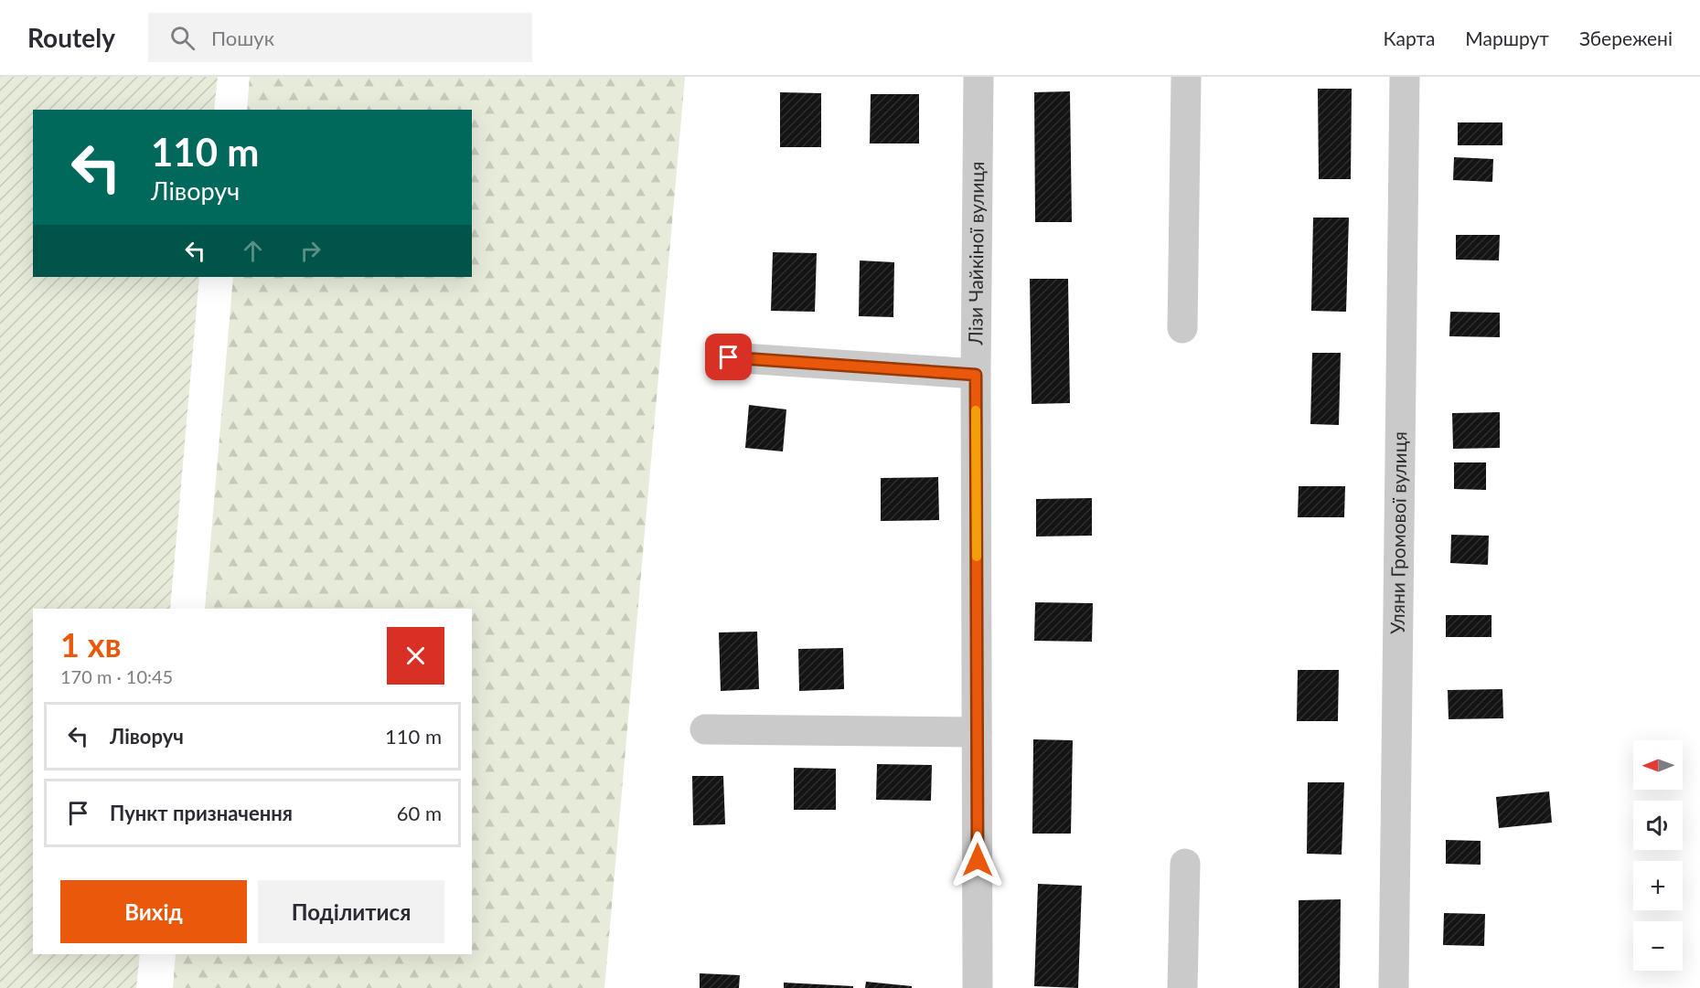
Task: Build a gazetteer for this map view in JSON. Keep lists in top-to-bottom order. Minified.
{"streets":{"street":["Лізи Чайкіної вулиця","Уляни Громової вулиця"]},"north":"left","page":{"header":"Routely","search":"Пошук","nav":["Карта","Маршрут","Збережені"],"turn":["110 m","Ліворуч"],"heading":["1 хв","170 m · 10:45"],"list":[{"name":"Ліворуч","value":"110 m"},{"name":"Пункт призначення","value":"60 m"}],"map_buttons":["+","−"],"buttons":["Вихід","Поділитися"]}}
